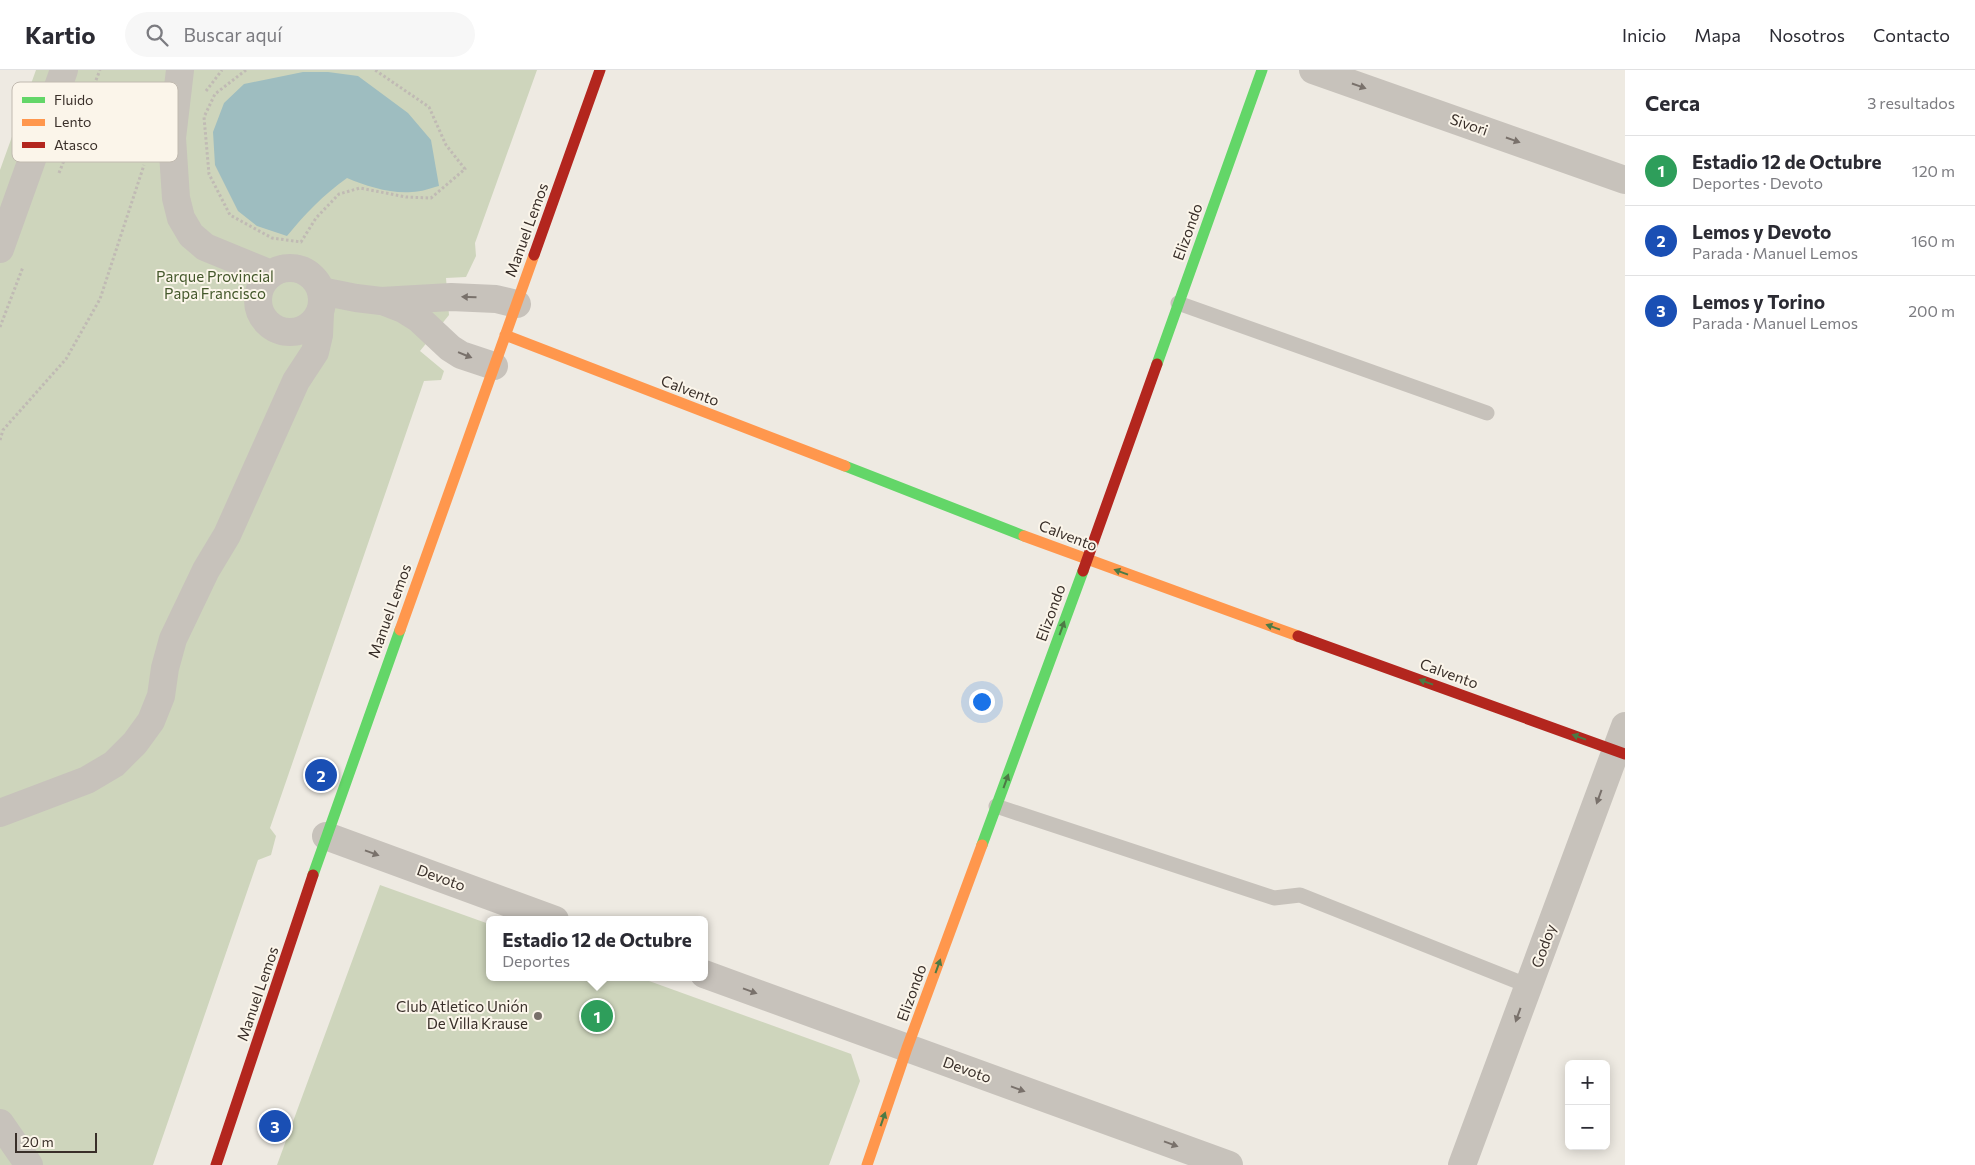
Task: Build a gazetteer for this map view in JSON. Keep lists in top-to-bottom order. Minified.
{"streets":{"street":["Sivori","Manuel Lemos","Elizondo","Calvento","Devoto","Godoy"]},"crossings":[["Manuel Lemos","Calvento"],["Manuel Lemos","Devoto"],["Elizondo","Calvento"],["Elizondo","Devoto"],["Calvento","Godoy"]],"one_way":["Sivori","Elizondo","Calvento","Devoto","Godoy"],"parks":["Parque Provincial Papa Francisco"],"places":["Club Atletico Unión De Villa Krause"],"legend":["Fluido","Lento","Atasco"],"scale_bar":"20 m","page":{"header":"Kartio","search":"Buscar aquí","nav":["Inicio","Mapa","Nosotros","Contacto"],"heading":["Cerca","3 resultados"],"list":[{"mark":"1","name":"Estadio 12 de Octubre","note":"Deportes · Devoto","value":"120 m"},{"mark":"2","name":"Lemos y Devoto","note":"Parada · Manuel Lemos","value":"160 m"},{"mark":"3","name":"Lemos y Torino","note":"Parada · Manuel Lemos","value":"200 m"}],"pins":["2","1","3"],"popup":["Estadio 12 de Octubre","Deportes"],"map_buttons":["+","−"],"scale":"20 m"}}
